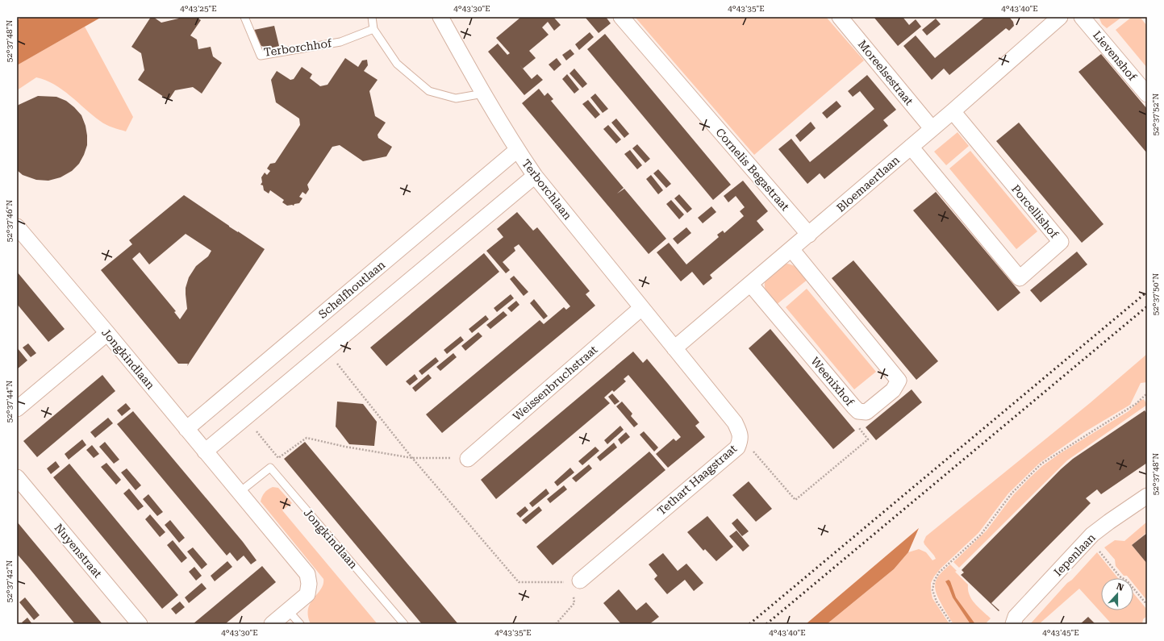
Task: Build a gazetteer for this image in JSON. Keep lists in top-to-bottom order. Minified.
{"streets":{"street":["Lievenshof","Moreelsestraat","Cornelis Begastraat","Bloemaertlaan","Terborchlaan","Porcellishof","Schelfhoutlaan","Jongkindlaan","Weenixhof","Weissenbruchstraat","Tethart Haagstraat","Nuyenstraat","Iepenlaan"],"lane":["Terborchhof"]},"crossings":[["Moreelsestraat","Bloemaertlaan"],["Cornelis Begastraat","Bloemaertlaan"],["Bloemaertlaan","Terborchlaan"],["Bloemaertlaan","Porcellishof"],["Bloemaertlaan","Weenixhof"],["Bloemaertlaan","Tethart Haagstraat"],["Terborchlaan","Schelfhoutlaan"],["Terborchlaan","Weissenbruchstraat"],["Terborchlaan","Tethart Haagstraat"],["Schelfhoutlaan","Jongkindlaan"]],"north":"top","coordinates":["4°43'25\"E","4°43'30\"E","4°43'35\"E","4°43'40\"E","52°37'48\"N","52°37'52\"N","52°37'46\"N","52°37'50\"N","52°37'44\"N","52°37'42\"N","4°43'45\"E"]}
